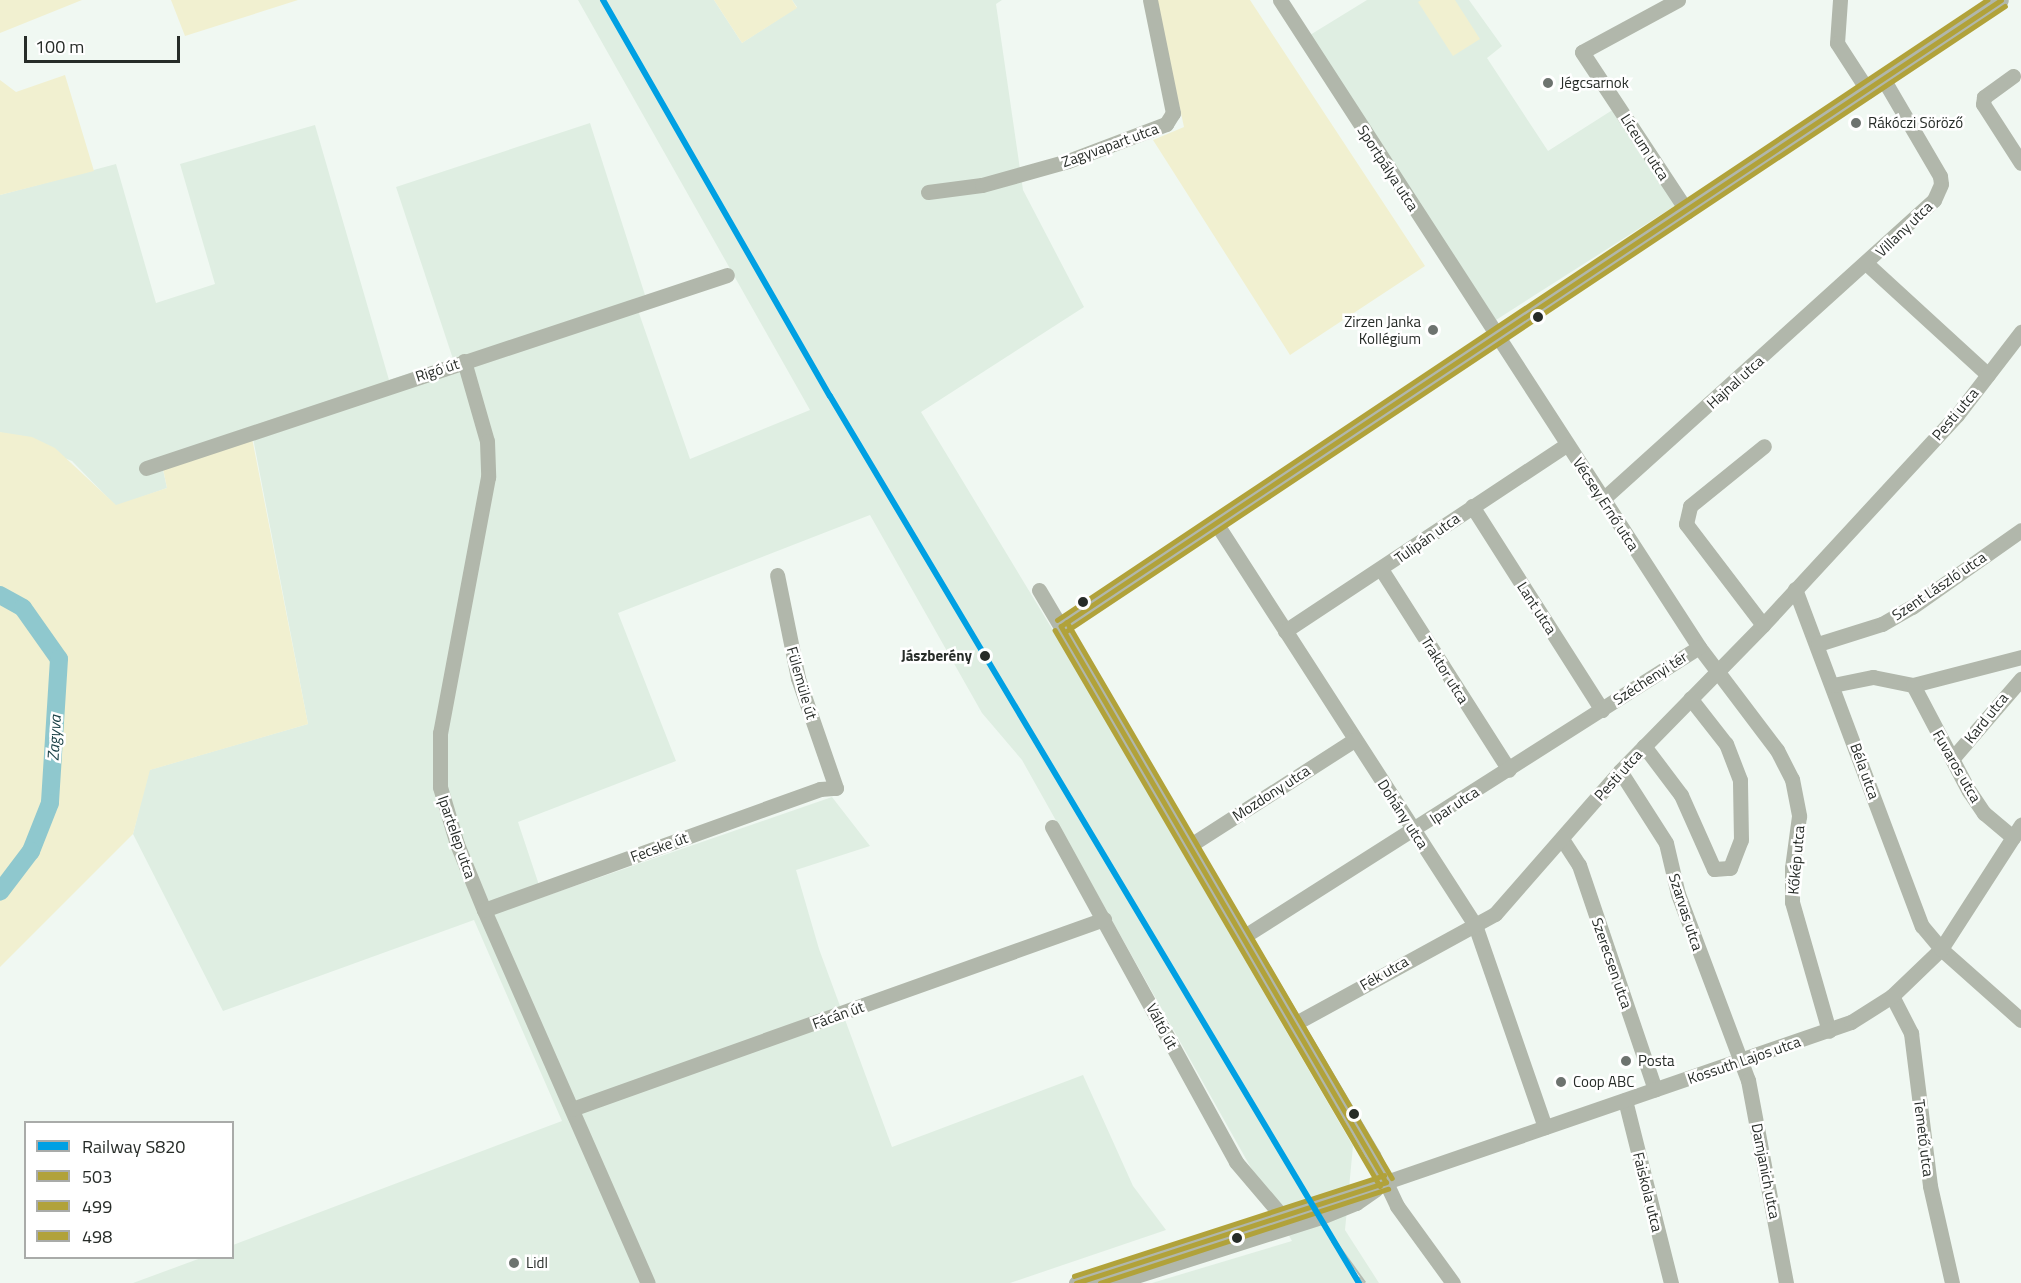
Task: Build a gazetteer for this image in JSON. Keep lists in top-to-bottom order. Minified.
{"streets":{"street":["Zagyvapart utca","Líceum utca","Sportpálya utca","Villany utca","Rigó út","Hajnal utca","Pesti utca","Vécsey Ernő utca","Tulipán utca","Szent László utca","Lant utca","Traktor utca","Széchenyi tér","Fülemüle út","Kard utca","Fuvaros utca","Béla utca","Mozdony utca","Ipar utca","Dohány utca","Ipartelep utca","Fecske út","Kőkép utca","Szarvas utca","Szerecsen utca","Fék utca","Fácán út","Váltó út","Kossuth Lajos utca","Temető utca","Damjanich utca","Faiskola utca"]},"crossings":[["Sportpálya utca","Vécsey Ernő utca"],["Villany utca","Hajnal utca"],["Villany utca","Pesti utca"],["Rigó út","Ipartelep utca"],["Hajnal utca","Vécsey Ernő utca"],["Pesti utca","Vécsey Ernő utca"],["Pesti utca","Béla utca"],["Pesti utca","Dohány utca"],["Pesti utca","Kőkép utca"],["Pesti utca","Szarvas utca"],["Pesti utca","Szerecsen utca"],["Pesti utca","Fék utca"],["Vécsey Ernő utca","Tulipán utca"],["Vécsey Ernő utca","Széchenyi tér"],["Vécsey Ernő utca","Kőkép utca"],["Tulipán utca","Lant utca"],["Tulipán utca","Traktor utca"],["Tulipán utca","Dohány utca"],["Szent László utca","Béla utca"],["Lant utca","Széchenyi tér"],["Lant utca","Ipar utca"],["Traktor utca","Ipar utca"],["Széchenyi tér","Ipar utca"],["Fülemüle út","Fecske út"],["Kard utca","Fuvaros utca"],["Fuvaros utca","Kossuth Lajos utca"],["Béla utca","Kossuth Lajos utca"],["Mozdony utca","Dohány utca"],["Ipar utca","Dohány utca"],["Dohány utca","Fék utca"],["Dohány utca","Kossuth Lajos utca"],["Ipartelep utca","Fecske út"],["Ipartelep utca","Fácán út"],["Kőkép utca","Kossuth Lajos utca"],["Szarvas utca","Kossuth Lajos utca"],["Szarvas utca","Damjanich utca"],["Szerecsen utca","Kossuth Lajos utca"],["Fácán út","Váltó út"],["Kossuth Lajos utca","Temető utca"],["Kossuth Lajos utca","Damjanich utca"],["Kossuth Lajos utca","Faiskola utca"]],"water":["Zagyva"],"places":["Jégcsarnok","Rákóczi Söröző","Zirzen Janka Kollégium","Jászberény","Posta","Coop ABC","Lidl"],"lines":["rail line S820","transit line 503","transit line 498","transit line 499"],"legend":["Railway S820","503","499","498"],"scale_bar":"100 m"}
